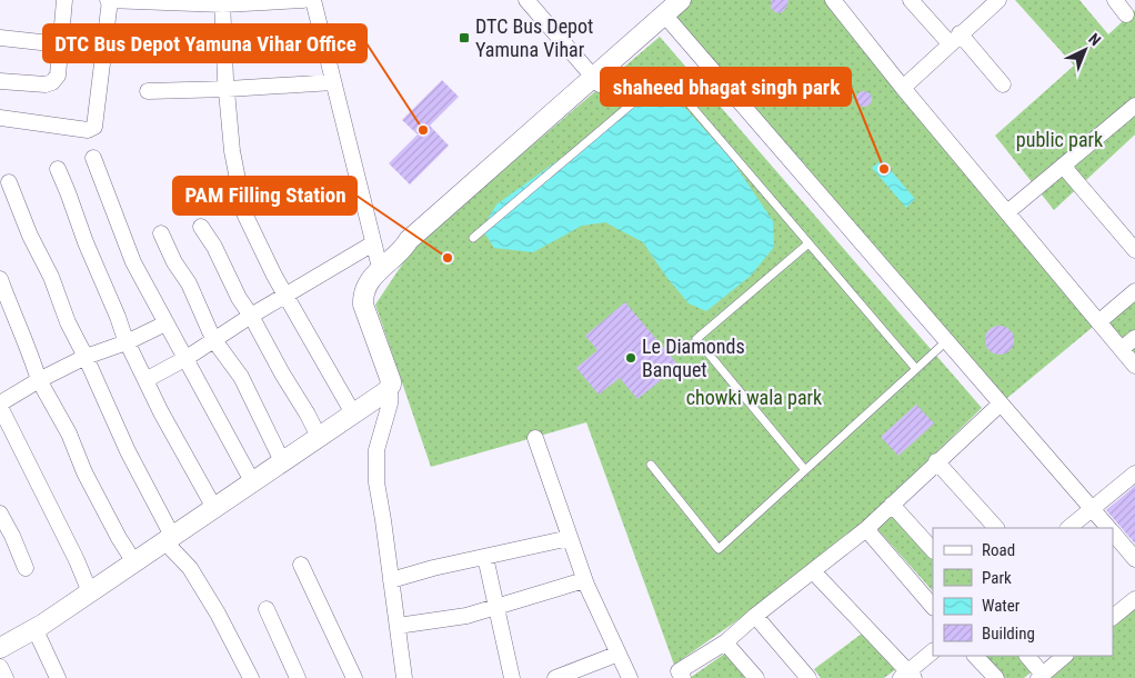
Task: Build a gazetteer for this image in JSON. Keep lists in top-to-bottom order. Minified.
{"parks":["public park","chowki wala park"],"places":{"transit":["DTC Bus Depot Yamuna Vihar"],"other":["DTC Bus Depot Yamuna Vihar Office","shaheed bhagat singh park","PAM Filling Station","Le Diamonds Banquet"]},"legend":["Road","Park","Water","Building"],"north":"top right"}
